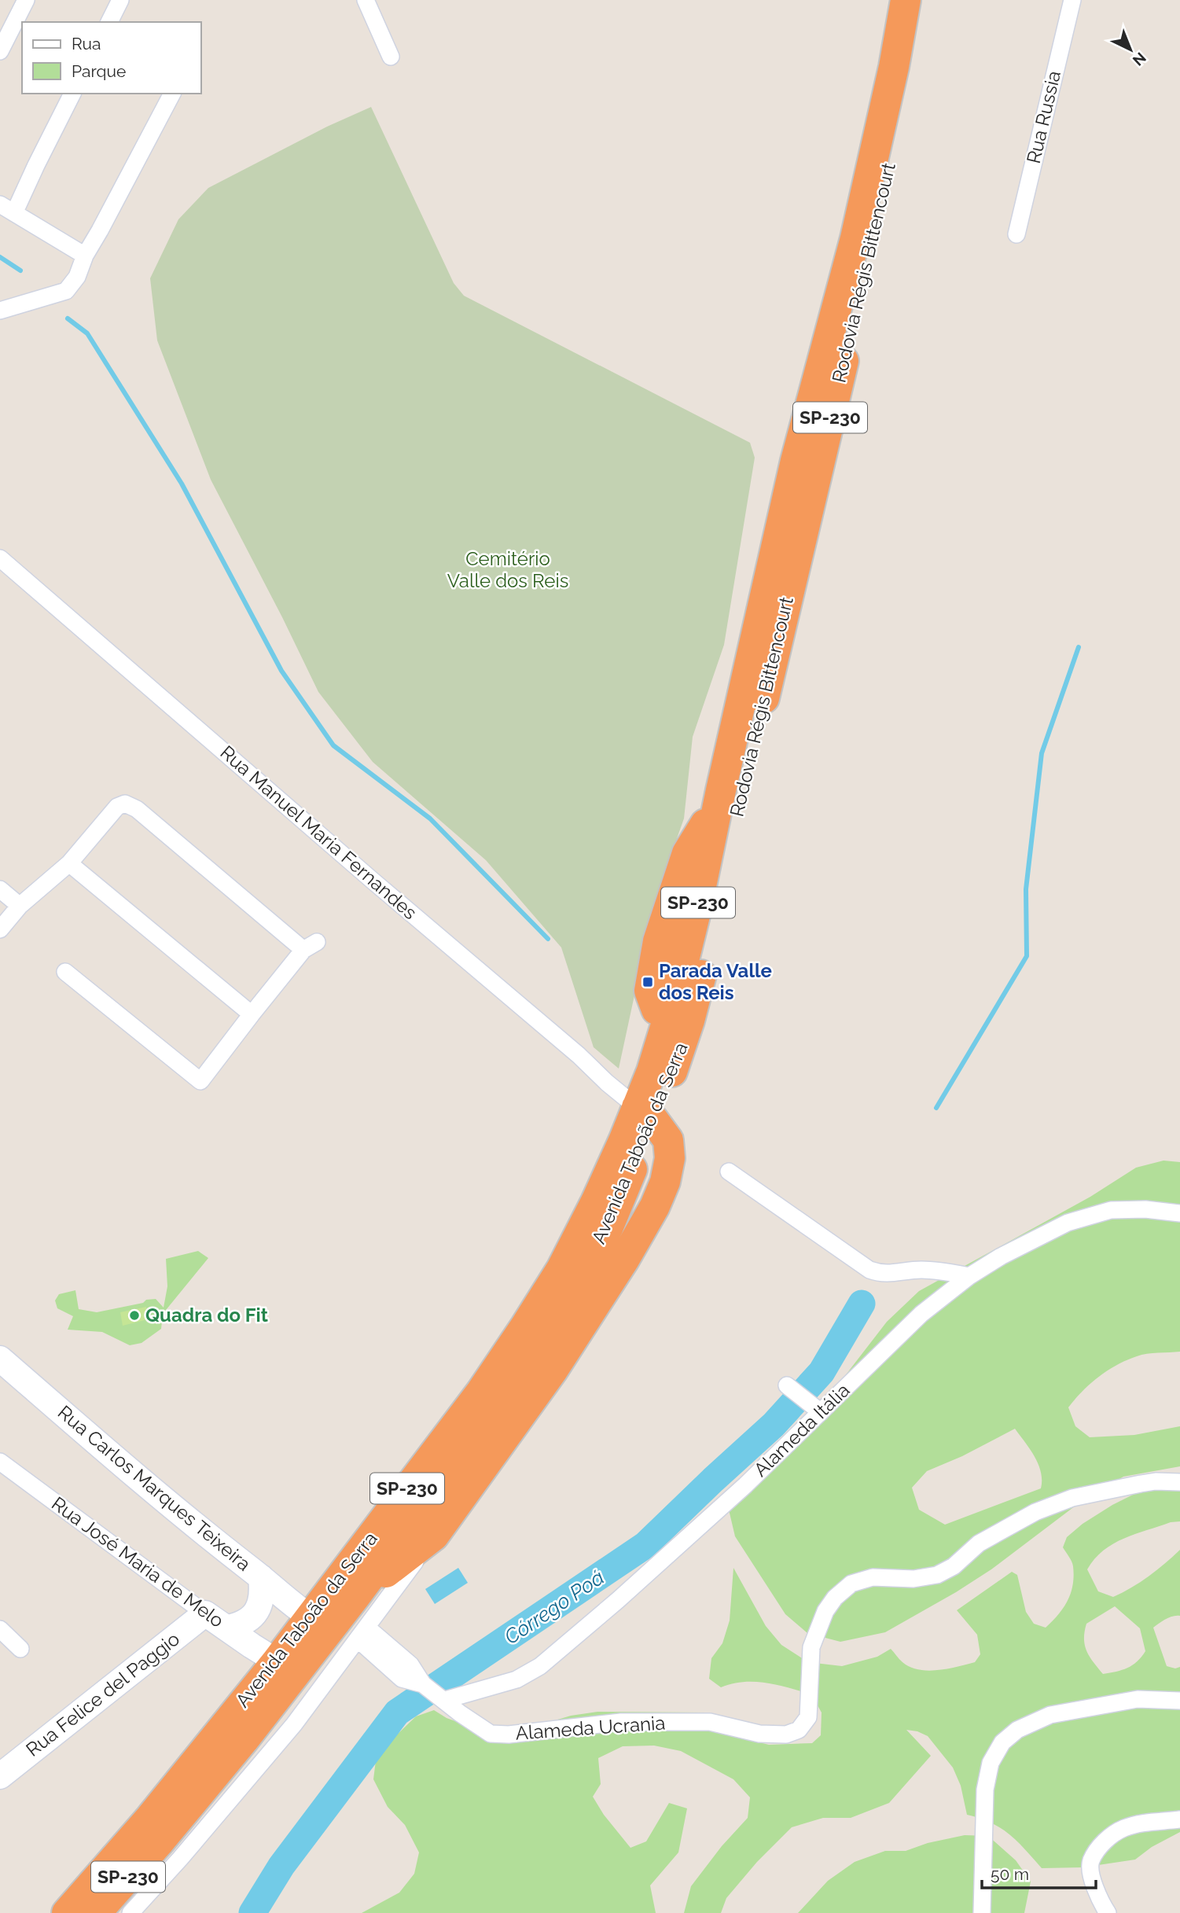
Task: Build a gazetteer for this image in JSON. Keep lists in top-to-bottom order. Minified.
{"streets":{"highway":["Rodovia Régis Bittencourt","SP-230","Avenida Taboão da Serra"],"street":["Rua Russia","Rua Manuel Maria Fernandes","Alameda Itália","Rua Carlos Marques Teixeira","Rua José Maria de Melo","Rua Felice del Paggio","Alameda Ucrania"]},"crossings":[["Rodovia Régis Bittencourt","Avenida Taboão da Serra"],["Rua Manuel Maria Fernandes","Avenida Taboão da Serra"],["Avenida Taboão da Serra","Rua Carlos Marques Teixeira"],["Avenida Taboão da Serra","Rua José Maria de Melo"],["Alameda Itália","Alameda Ucrania"],["Rua José Maria de Melo","Rua Felice del Paggio"]],"water":["Córrego Poá"],"parks":["Cemitério Valle dos Reis"],"places":{"transit":["Parada Valle dos Reis"],"other":["Quadra do Fit"]},"legend":["Rua","Parque"],"scale_bar":"50 m","north":"bottom right"}
